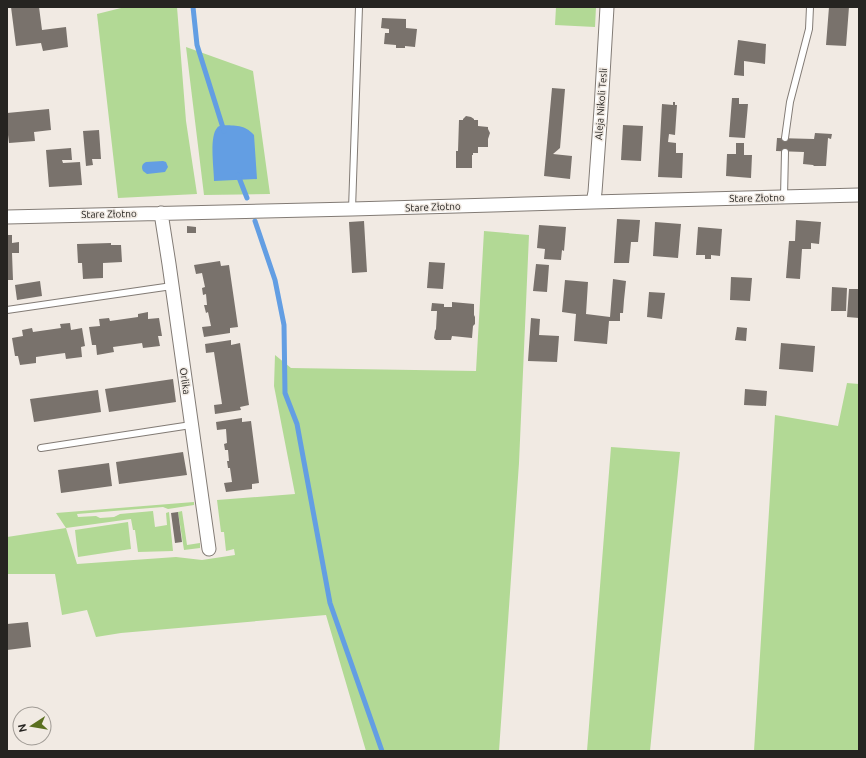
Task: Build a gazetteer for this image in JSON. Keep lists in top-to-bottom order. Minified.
{"streets":{"street":["Aleja Nikoli Tesli","Stare Złotno","Orlika"]},"crossings":[["Aleja Nikoli Tesli","Stare Złotno"],["Stare Złotno","Orlika"]],"north":"left"}
